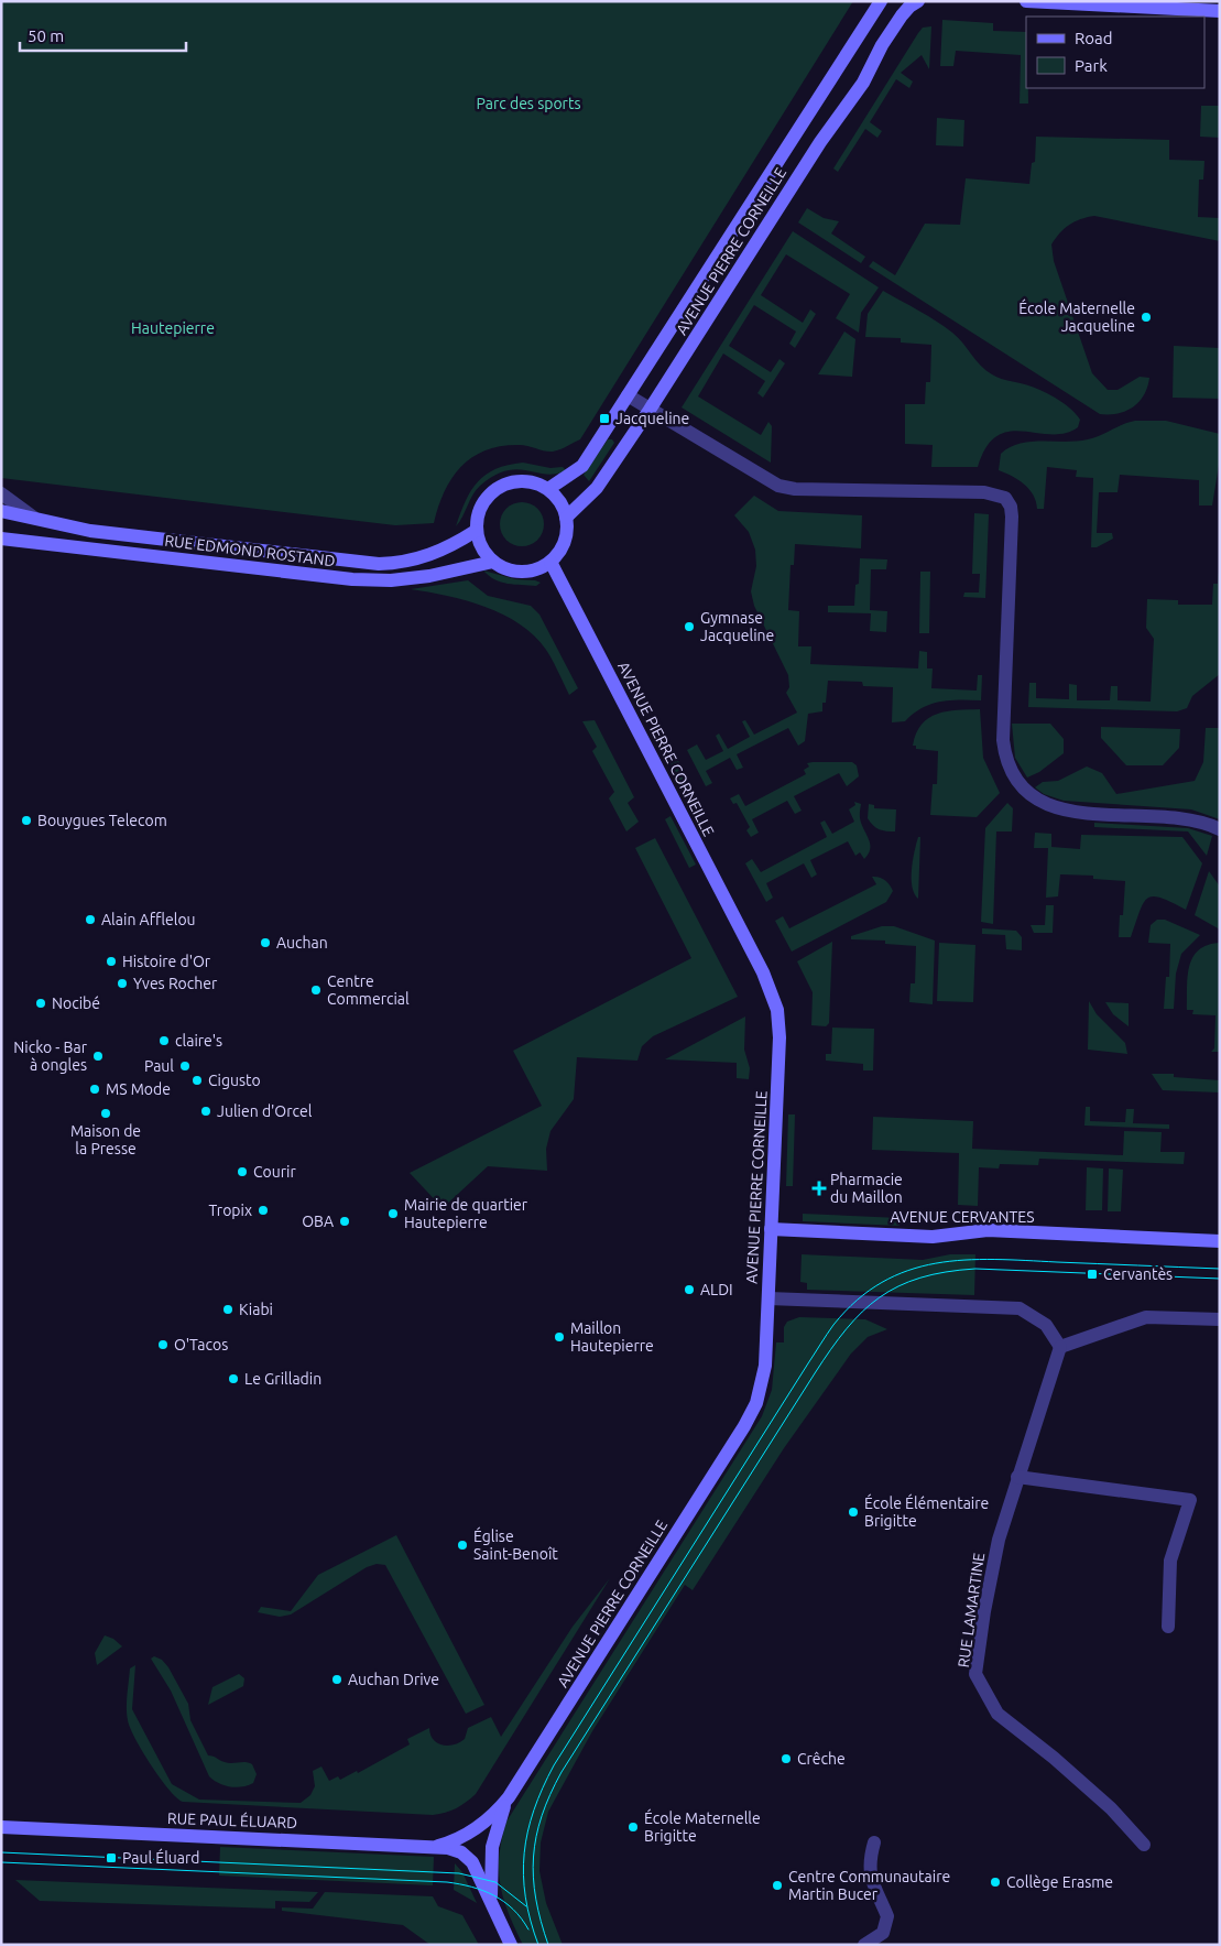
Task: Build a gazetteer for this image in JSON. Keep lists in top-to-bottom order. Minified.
{"streets":{"street":["AVENUE PIERRE CORNEILLE","RUE EDMOND ROSTAND","AVENUE CERVANTES","RUE LAMARTINE","RUE PAUL ÉLUARD"]},"crossings":[["AVENUE PIERRE CORNEILLE","RUE EDMOND ROSTAND"],["AVENUE PIERRE CORNEILLE","AVENUE CERVANTES"],["AVENUE PIERRE CORNEILLE","RUE PAUL ÉLUARD"]],"parks":["Parc des sports","Hautepierre"],"places":{"other":["École Maternelle Jacqueline","Gymnase Jacqueline","Bouygues Telecom","Alain Afflelou","Auchan","Histoire d'Or","Yves Rocher","Centre Commercial","Nocibé","claire's","Nicko - Bar à ongles","Paul","Cigusto","MS Mode","Julien d'Orcel","Maison de la Presse","Courir","Tropix","Mairie de quartier Hautepierre","OBA","ALDI","Kiabi","Maillon Hautepierre","O'Tacos","Le Grilladin","École Élémentaire Brigitte","Église Saint-Benoît","Auchan Drive","Crêche","École Maternelle Brigitte","Collège Erasme","Centre Communautaire Martin Bucer"],"transit":["Jacqueline","Cervantès","Paul Éluard"],"health":["Pharmacie du Maillon"]},"legend":["Road","Park"],"scale_bar":"50 m"}
